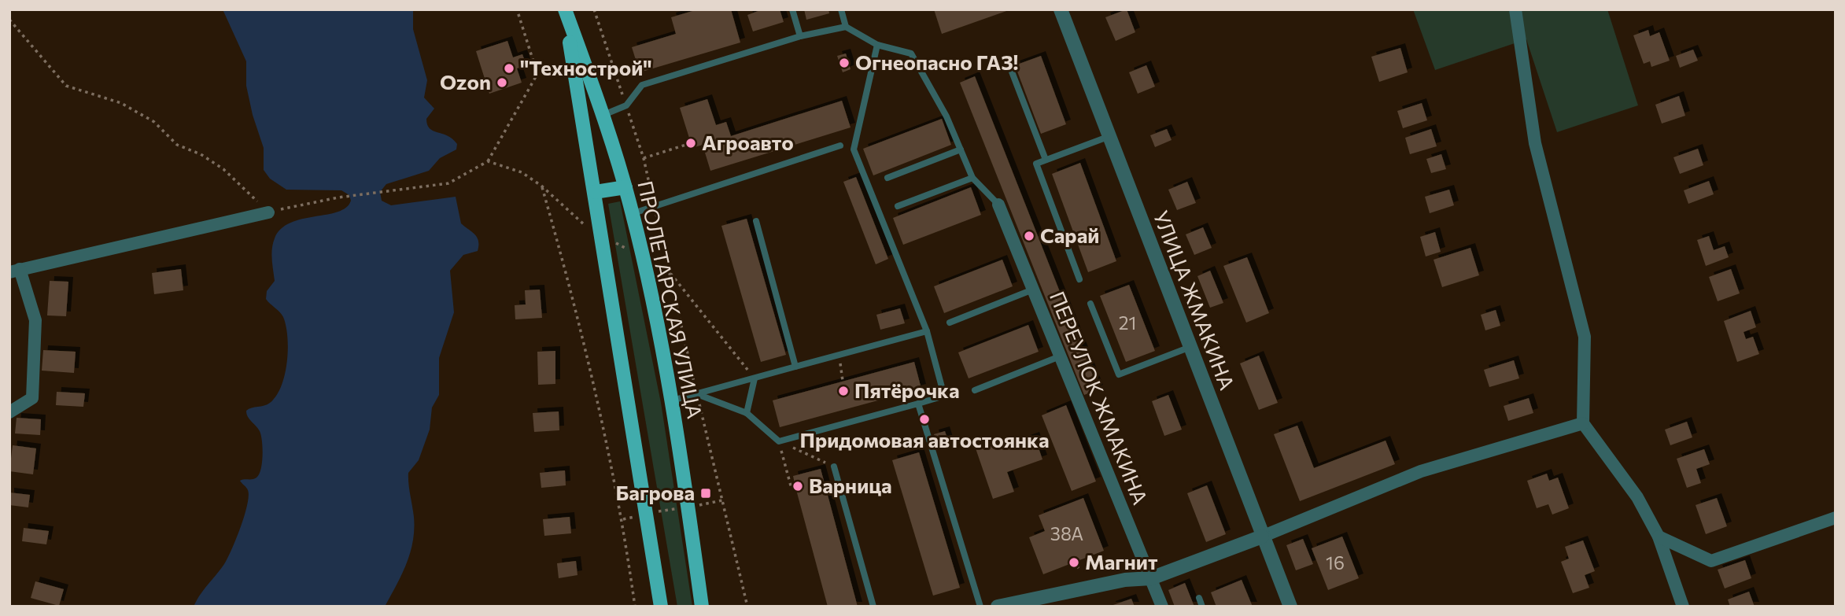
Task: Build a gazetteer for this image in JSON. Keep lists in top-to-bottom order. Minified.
{"streets":{"main road":["ПРОЛЕТАРСКАЯ УЛИЦА"],"street":["УЛИЦА ЖМАКИНА","ПЕРЕУЛОК ЖМАКИНА"]},"places":{"other":["Огнеопасно ГАЗ!","\"Технострой\"","Ozon","Агроавто","Сарай","Пятёрочка","Придомовая автостоянка","Варница","Магнит"],"transit":["Багрова"]},"house_numbers":["21","38А","16"]}
